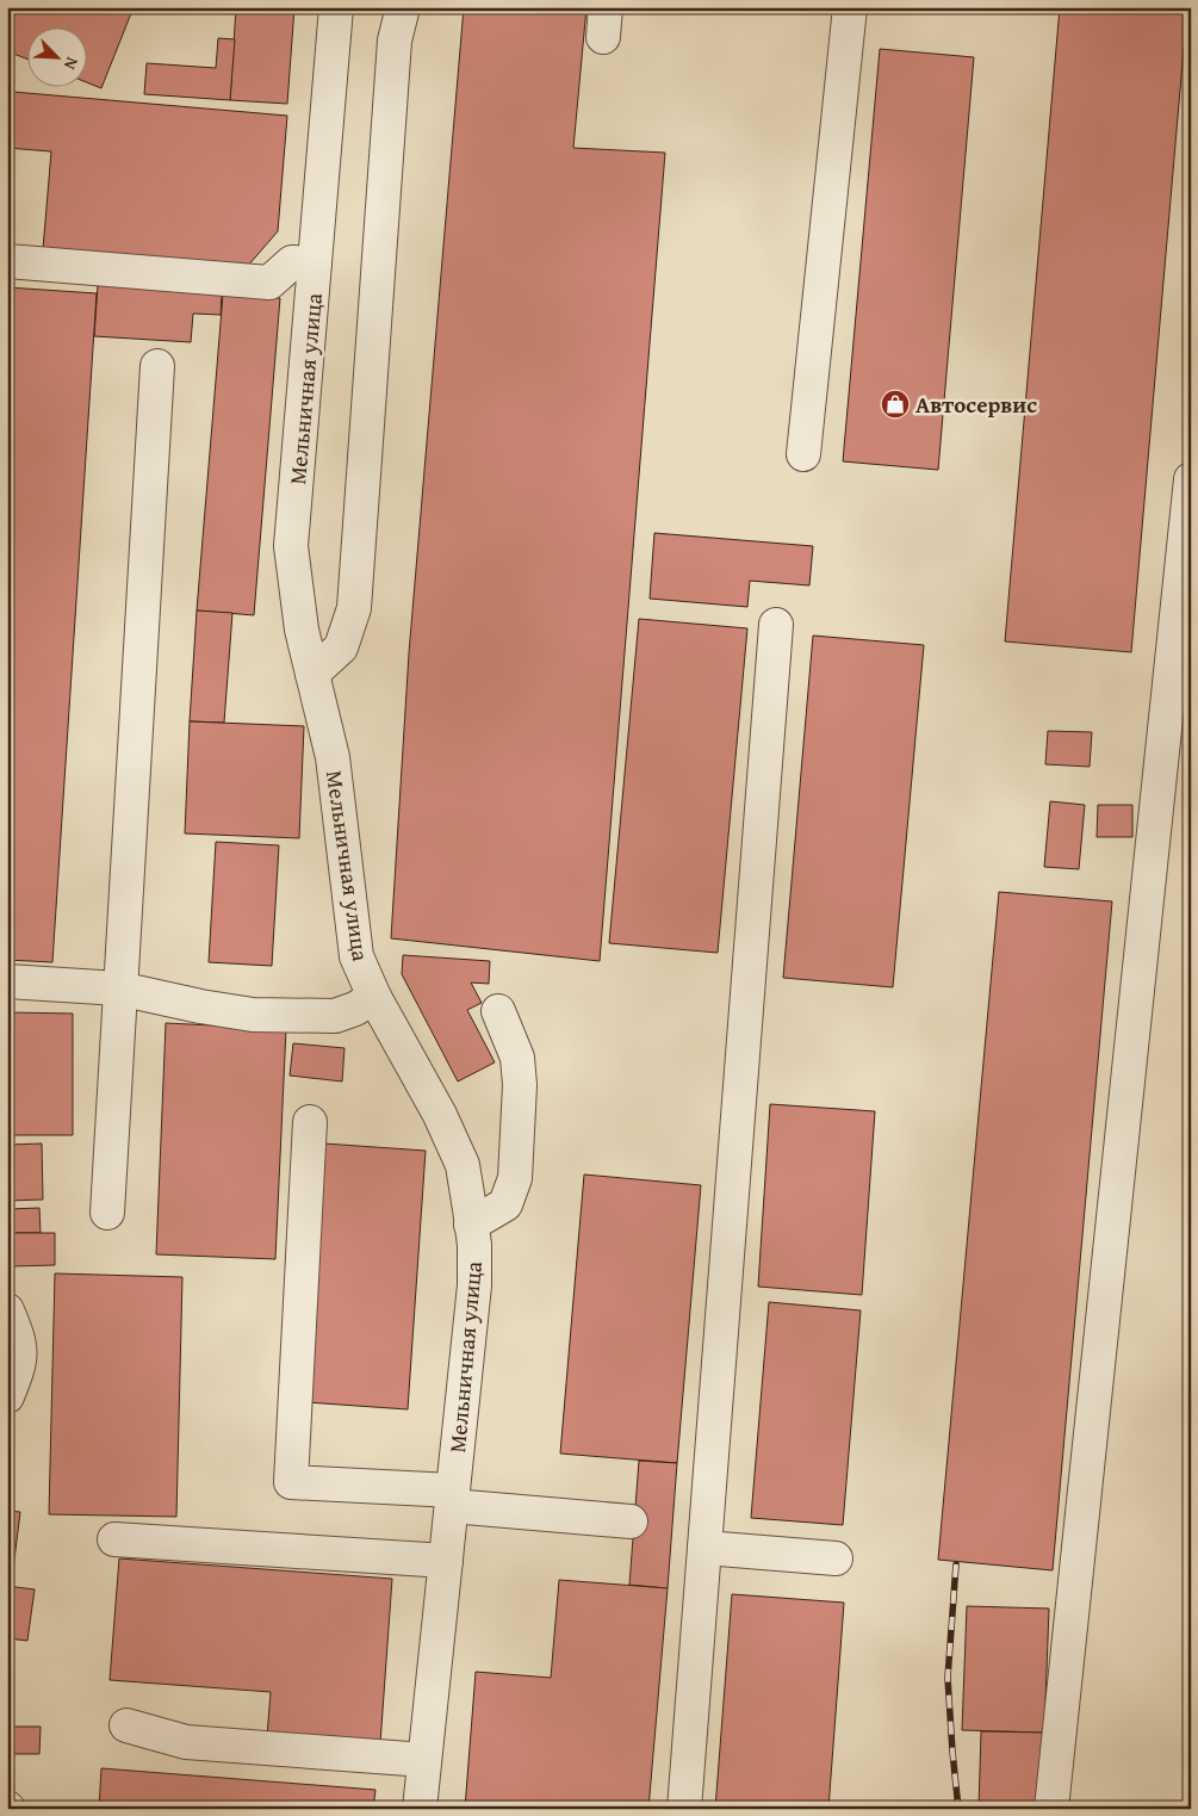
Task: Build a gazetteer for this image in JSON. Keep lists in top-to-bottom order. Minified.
{"streets":{"street":["Мельничная улица"]},"places":{"shop":["Автосервис"]},"north":"bottom right"}
